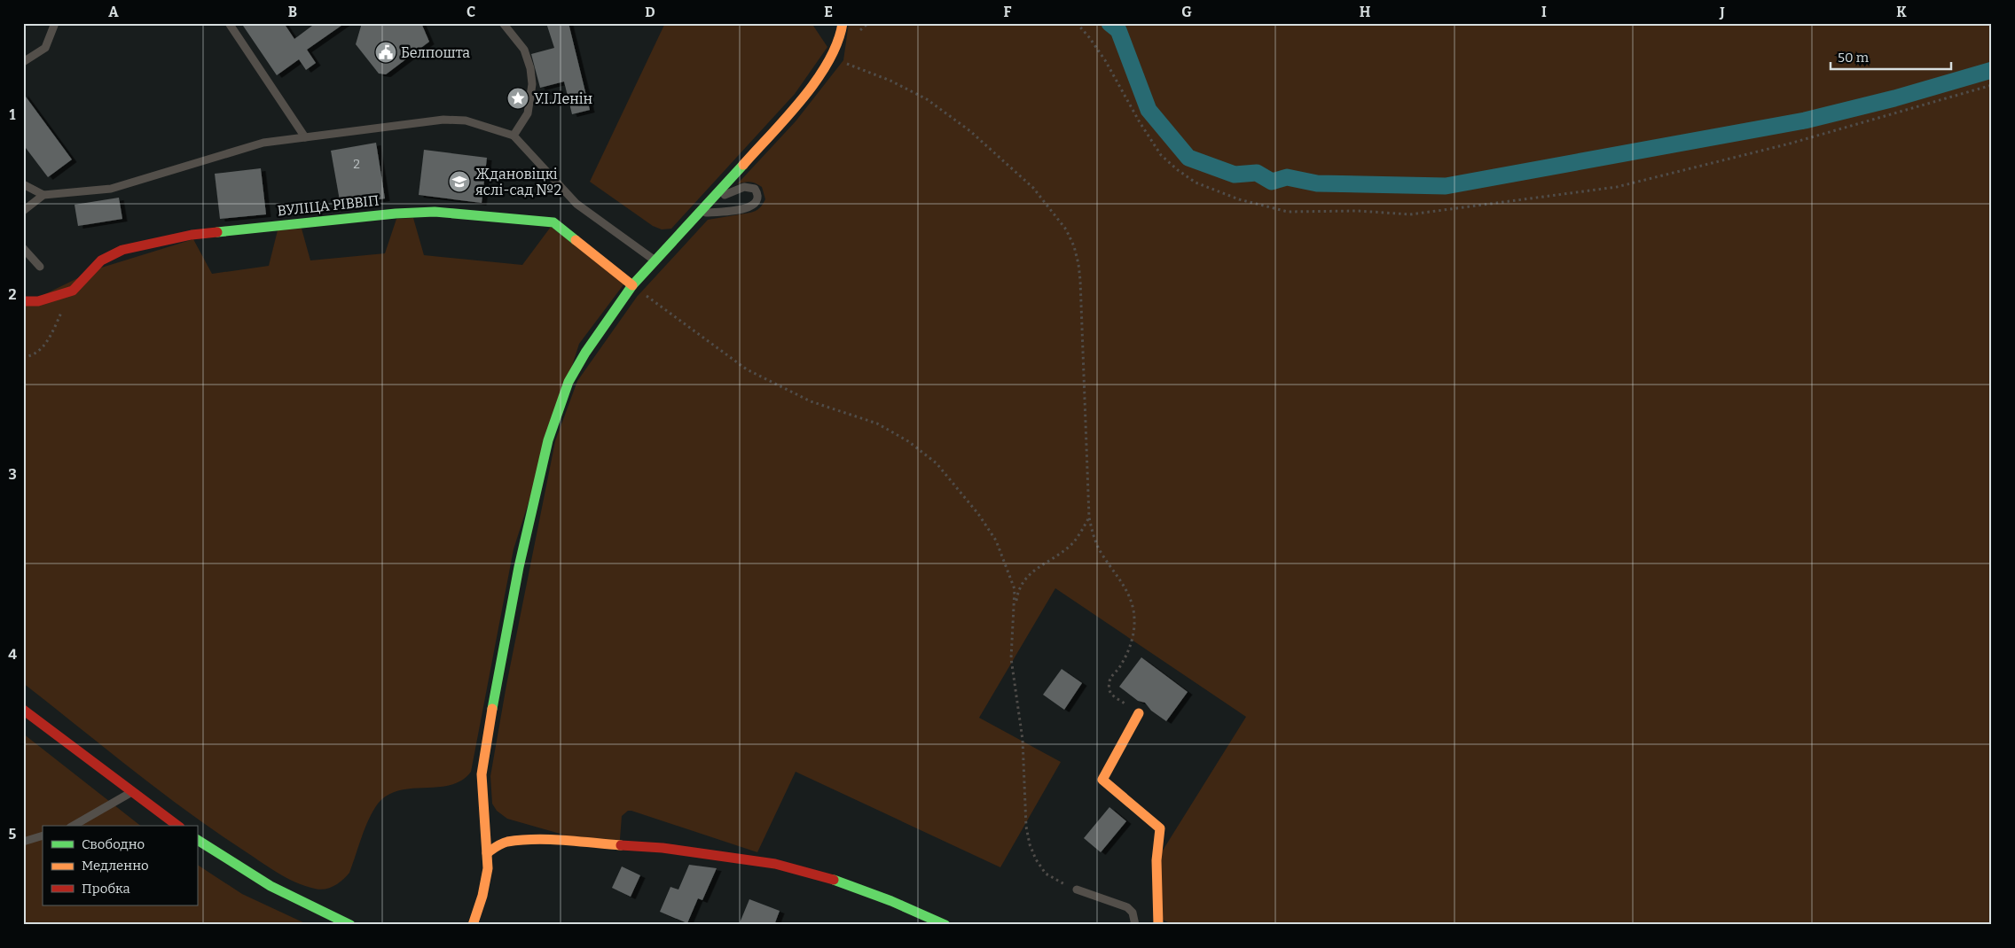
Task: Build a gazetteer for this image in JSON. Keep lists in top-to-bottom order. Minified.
{"streets":{"street":["ВУЛІЦА РІВВІП"]},"places":{"public building":["Белпошта"],"place":["У.І.Ленін"],"school or university":["Ждановіцкі яслі-сад №2"]},"house_numbers":["2"],"legend":["Свободно","Медленно","Пробка"],"scale_bar":"50 m","grid":{"columns":["A","B","C","D","E","F","G","H","I","J","K"],"rows":["1","2","3","4","5"]}}
